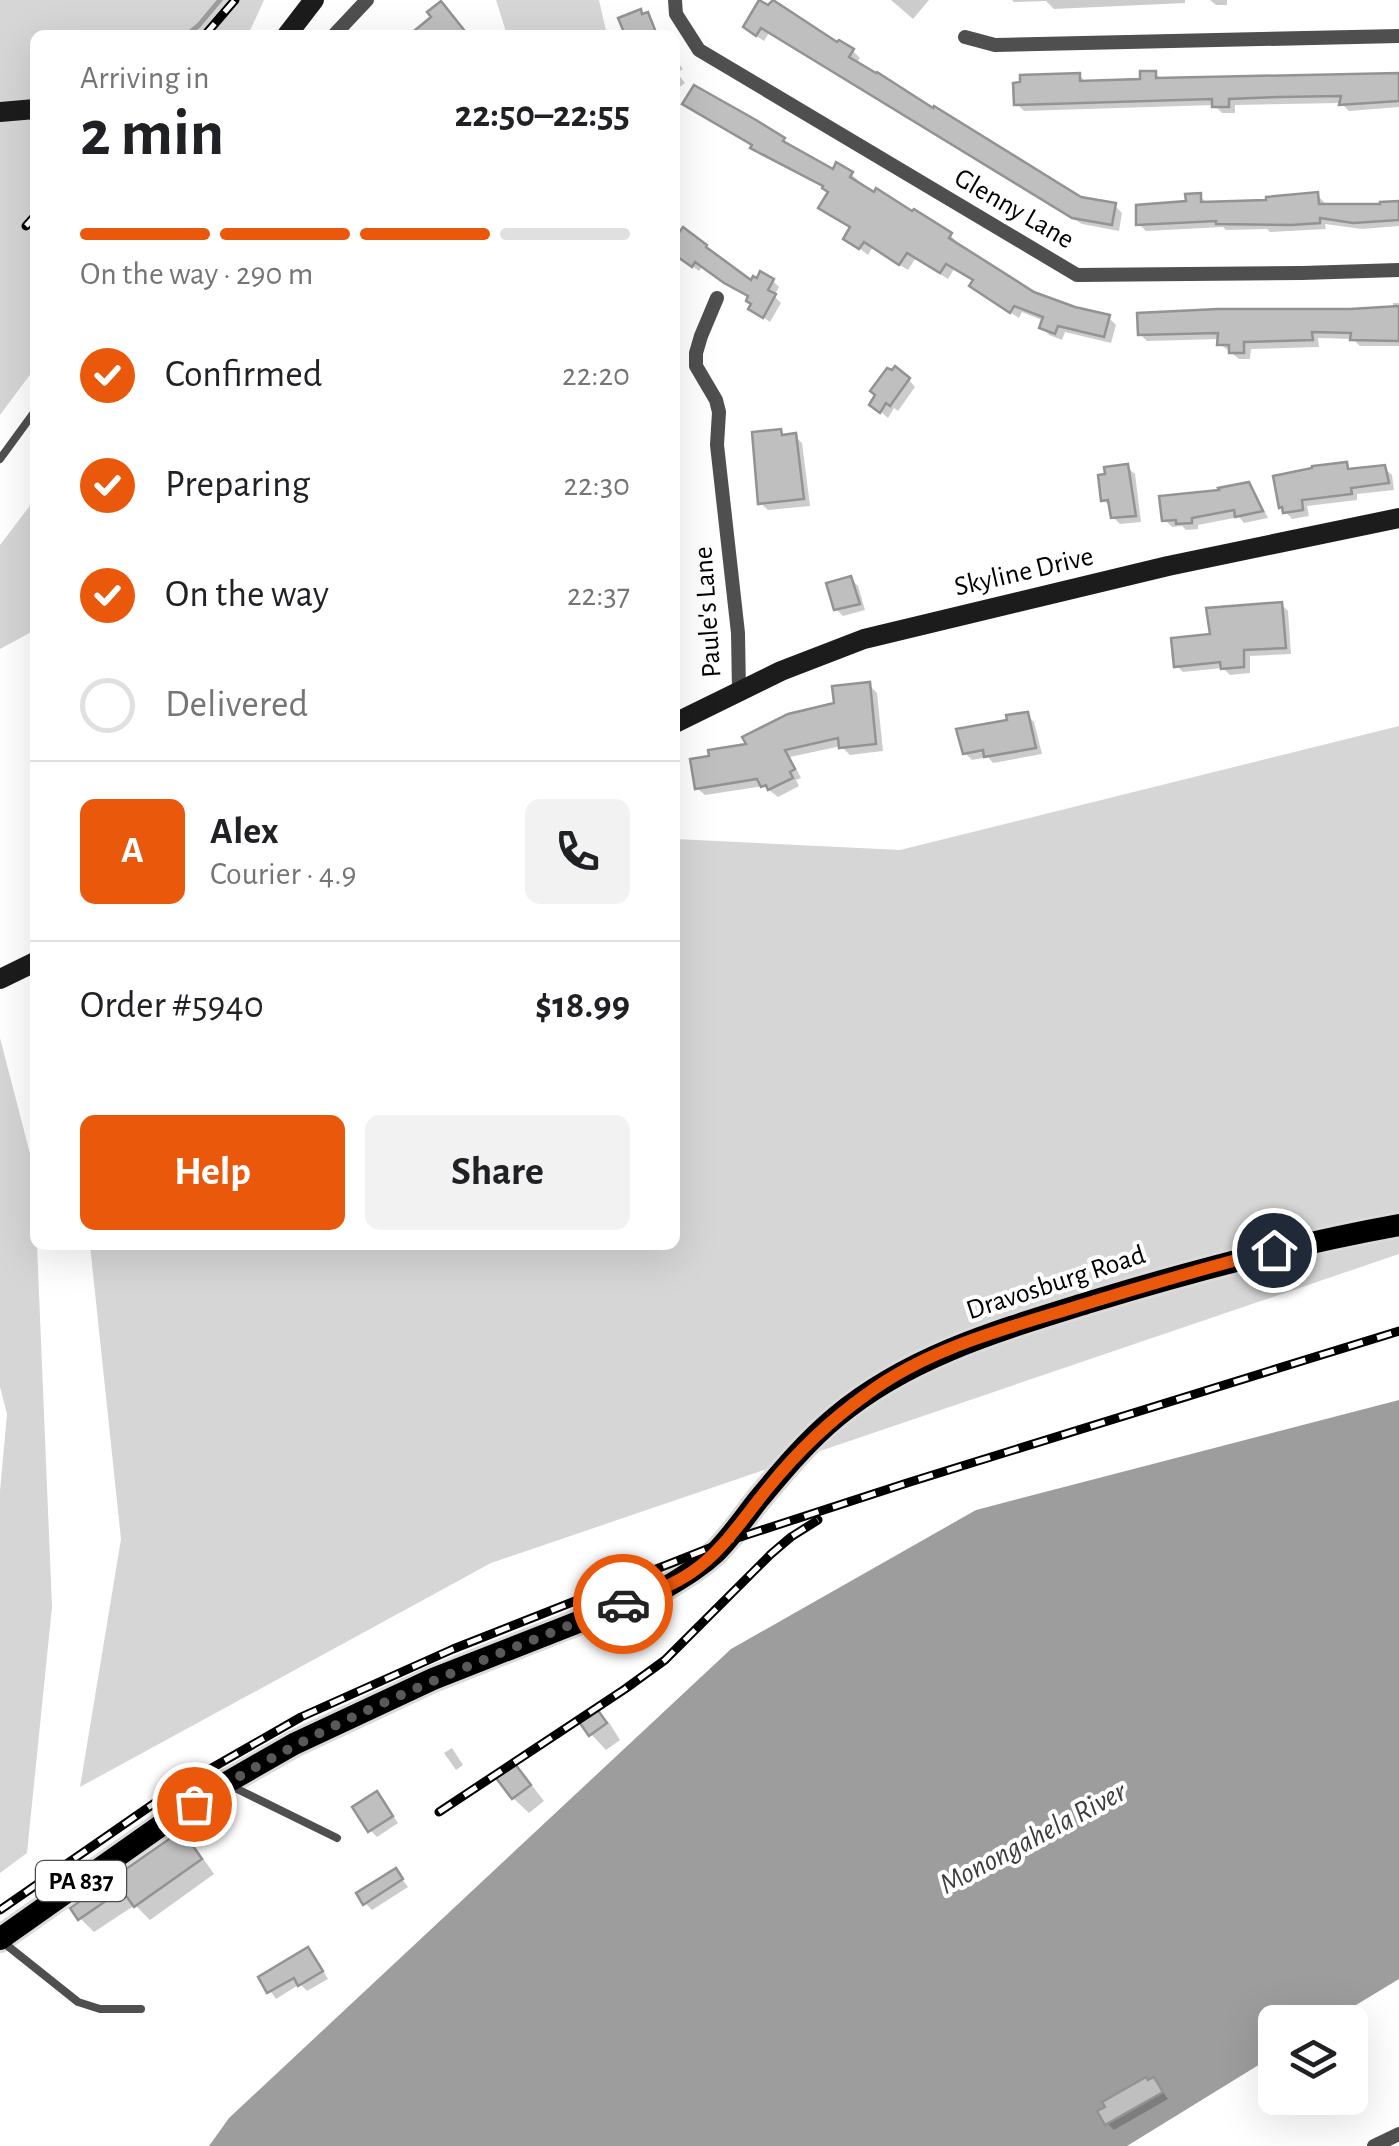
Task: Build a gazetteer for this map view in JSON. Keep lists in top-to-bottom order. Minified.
{"streets":{"main road":["Dravosburg Road","PA 837"],"street":["Glenny Lane","Skyline Drive","Paule's Lane"]},"crossings":[["Skyline Drive","Paule's Lane"],["Dravosburg Road","PA 837"]],"water":["Monongahela River"],"page":{"heading":["2 min","Arriving in","22:50–22:55"],"panel":["Alex","Courier · 4.9","Order #5940","$18.99"],"bar":"On the way · 290 m","list":[["Confirmed","22:20"],["Preparing","22:30"],["On the way","22:37"],"Delivered"],"round":"A","buttons":["Help","Share"]}}
